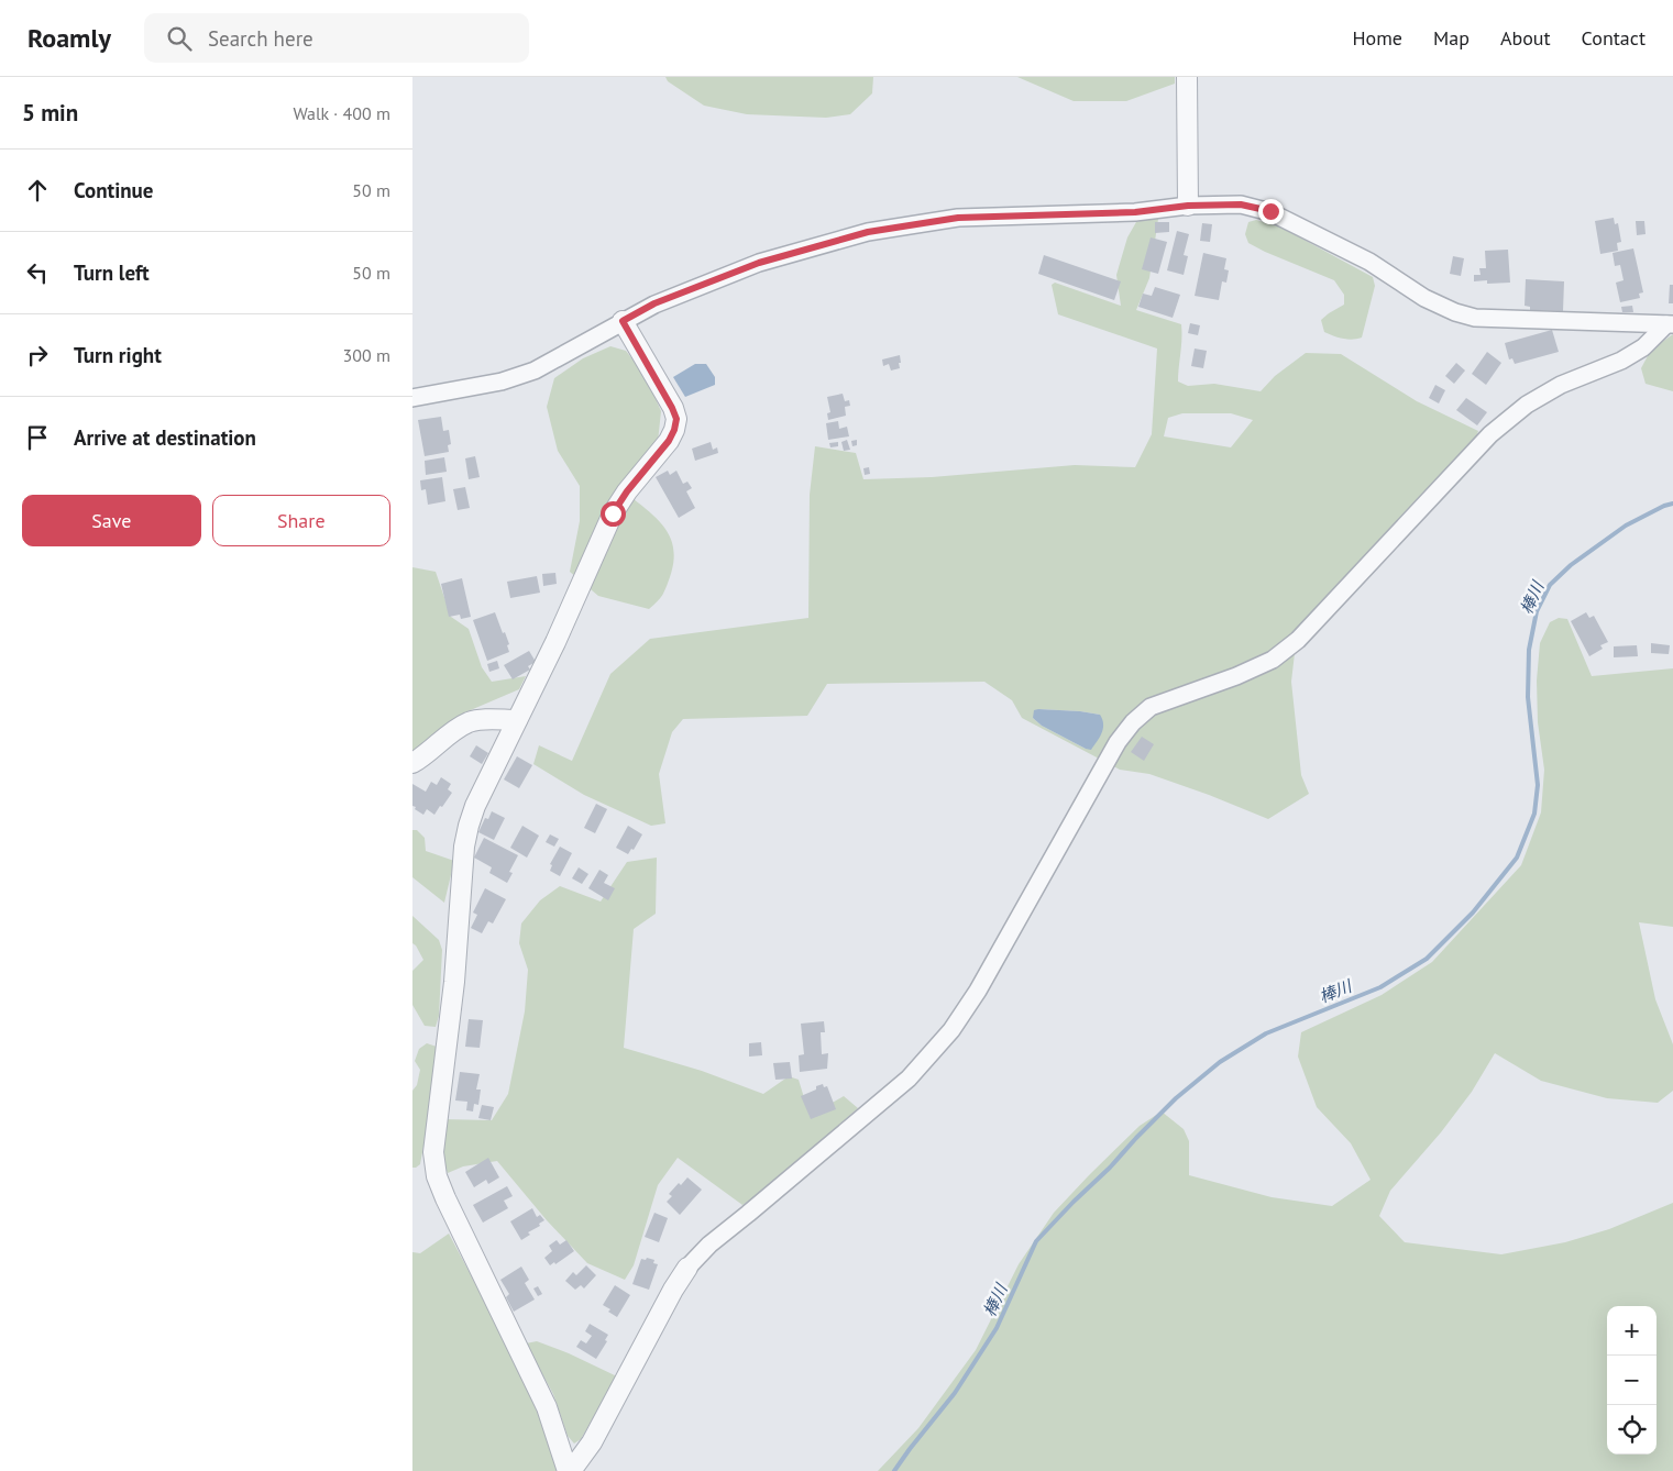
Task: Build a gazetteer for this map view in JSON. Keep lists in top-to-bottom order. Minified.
{"water":["棒川"],"page":{"header":"Roamly","search":"Search here","nav":["Home","Map","About","Contact"],"heading":["5 min","Walk · 400 m"],"list":[["Continue","50 m"],["Turn left","50 m"],["Turn right","300 m"],"Arrive at destination"],"buttons":["Save","Share"],"map_buttons":["+","−"]}}
